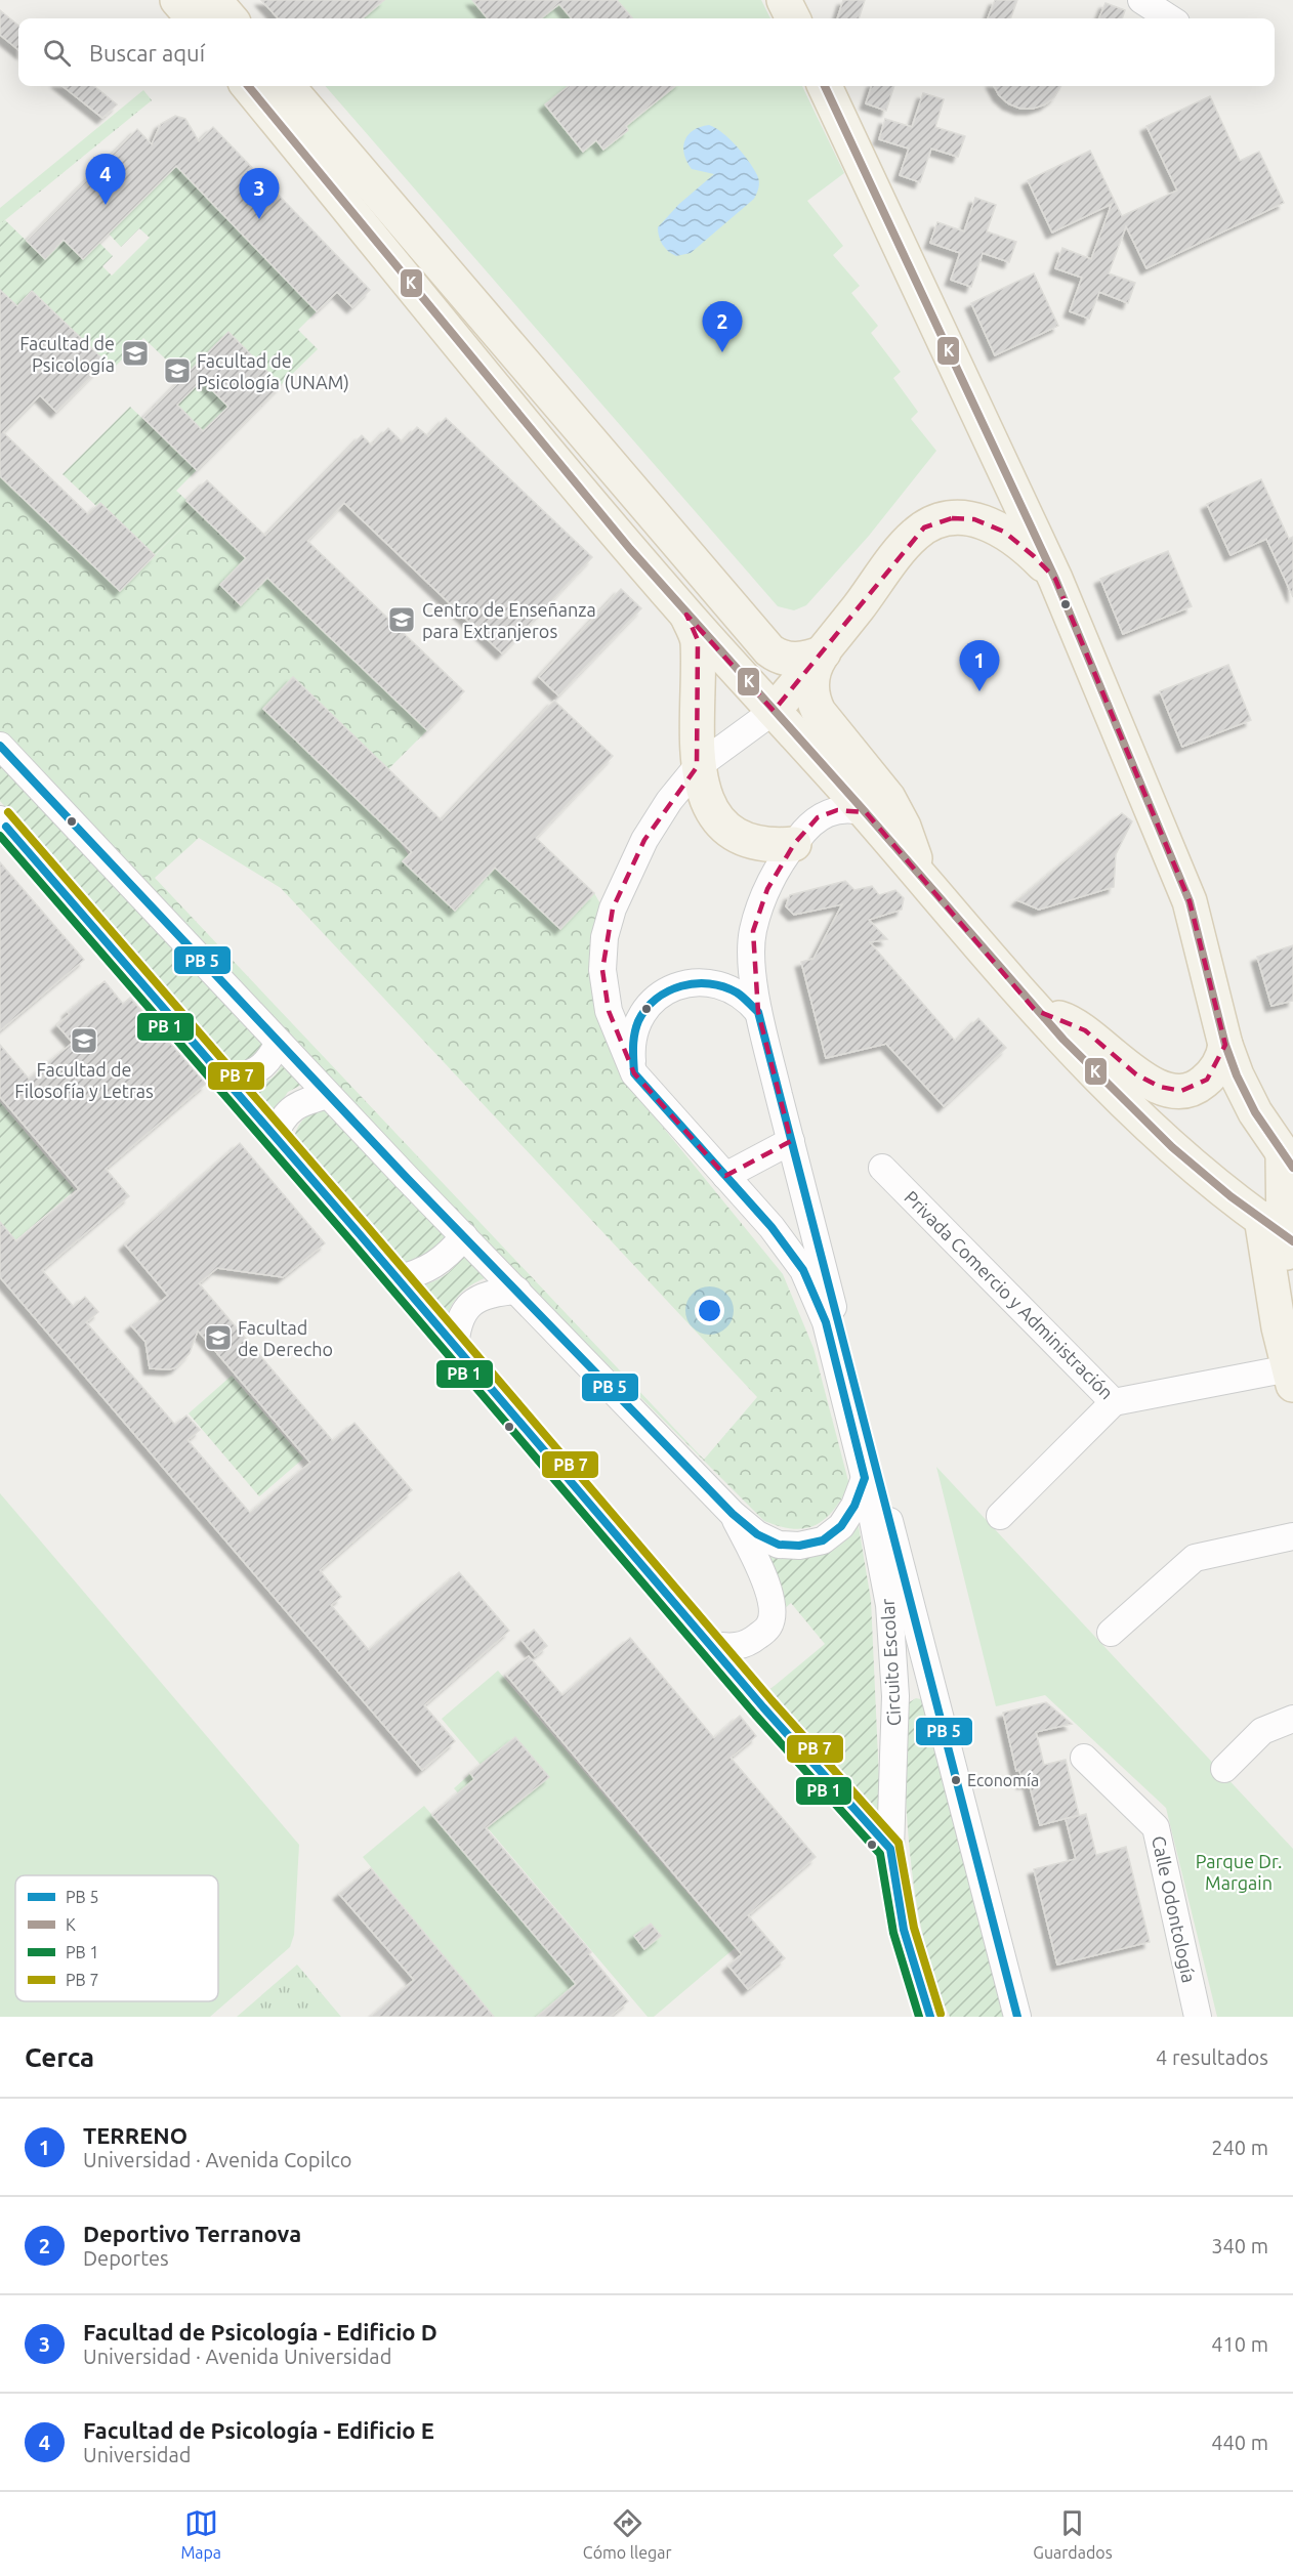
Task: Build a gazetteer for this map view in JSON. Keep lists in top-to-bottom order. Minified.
{"streets":{"street":["Privada Comercio y Administración","Circuito Escolar","Calle Odontología"]},"parks":["Parque Dr. Margain"],"places":{"school or university":["Facultad de Psicología","Facultad de Psicología (UNAM)","Centro de Enseñanza para Extranjeros","Facultad de Filosofía y Letras","Facultad de Derecho"],"other":["Economía"]},"lines":["transit line K"],"legend":["PB 5","K","PB 1","PB 7"],"page":{"search":"Buscar aquí","pins":["4","3","2","1"],"heading":["Cerca","4 resultados"],"list":[{"mark":"1","name":"TERRENO","note":"Universidad · Avenida Copilco","value":"240 m"},{"mark":"2","name":"Deportivo Terranova","note":"Deportes","value":"340 m"},{"mark":"3","name":"Facultad de Psicología - Edificio D","note":"Universidad · Avenida Universidad","value":"410 m"},{"mark":"4","name":"Facultad de Psicología - Edificio E","note":"Universidad","value":"440 m"}],"nav":["Mapa","Cómo llegar","Guardados"]}}
